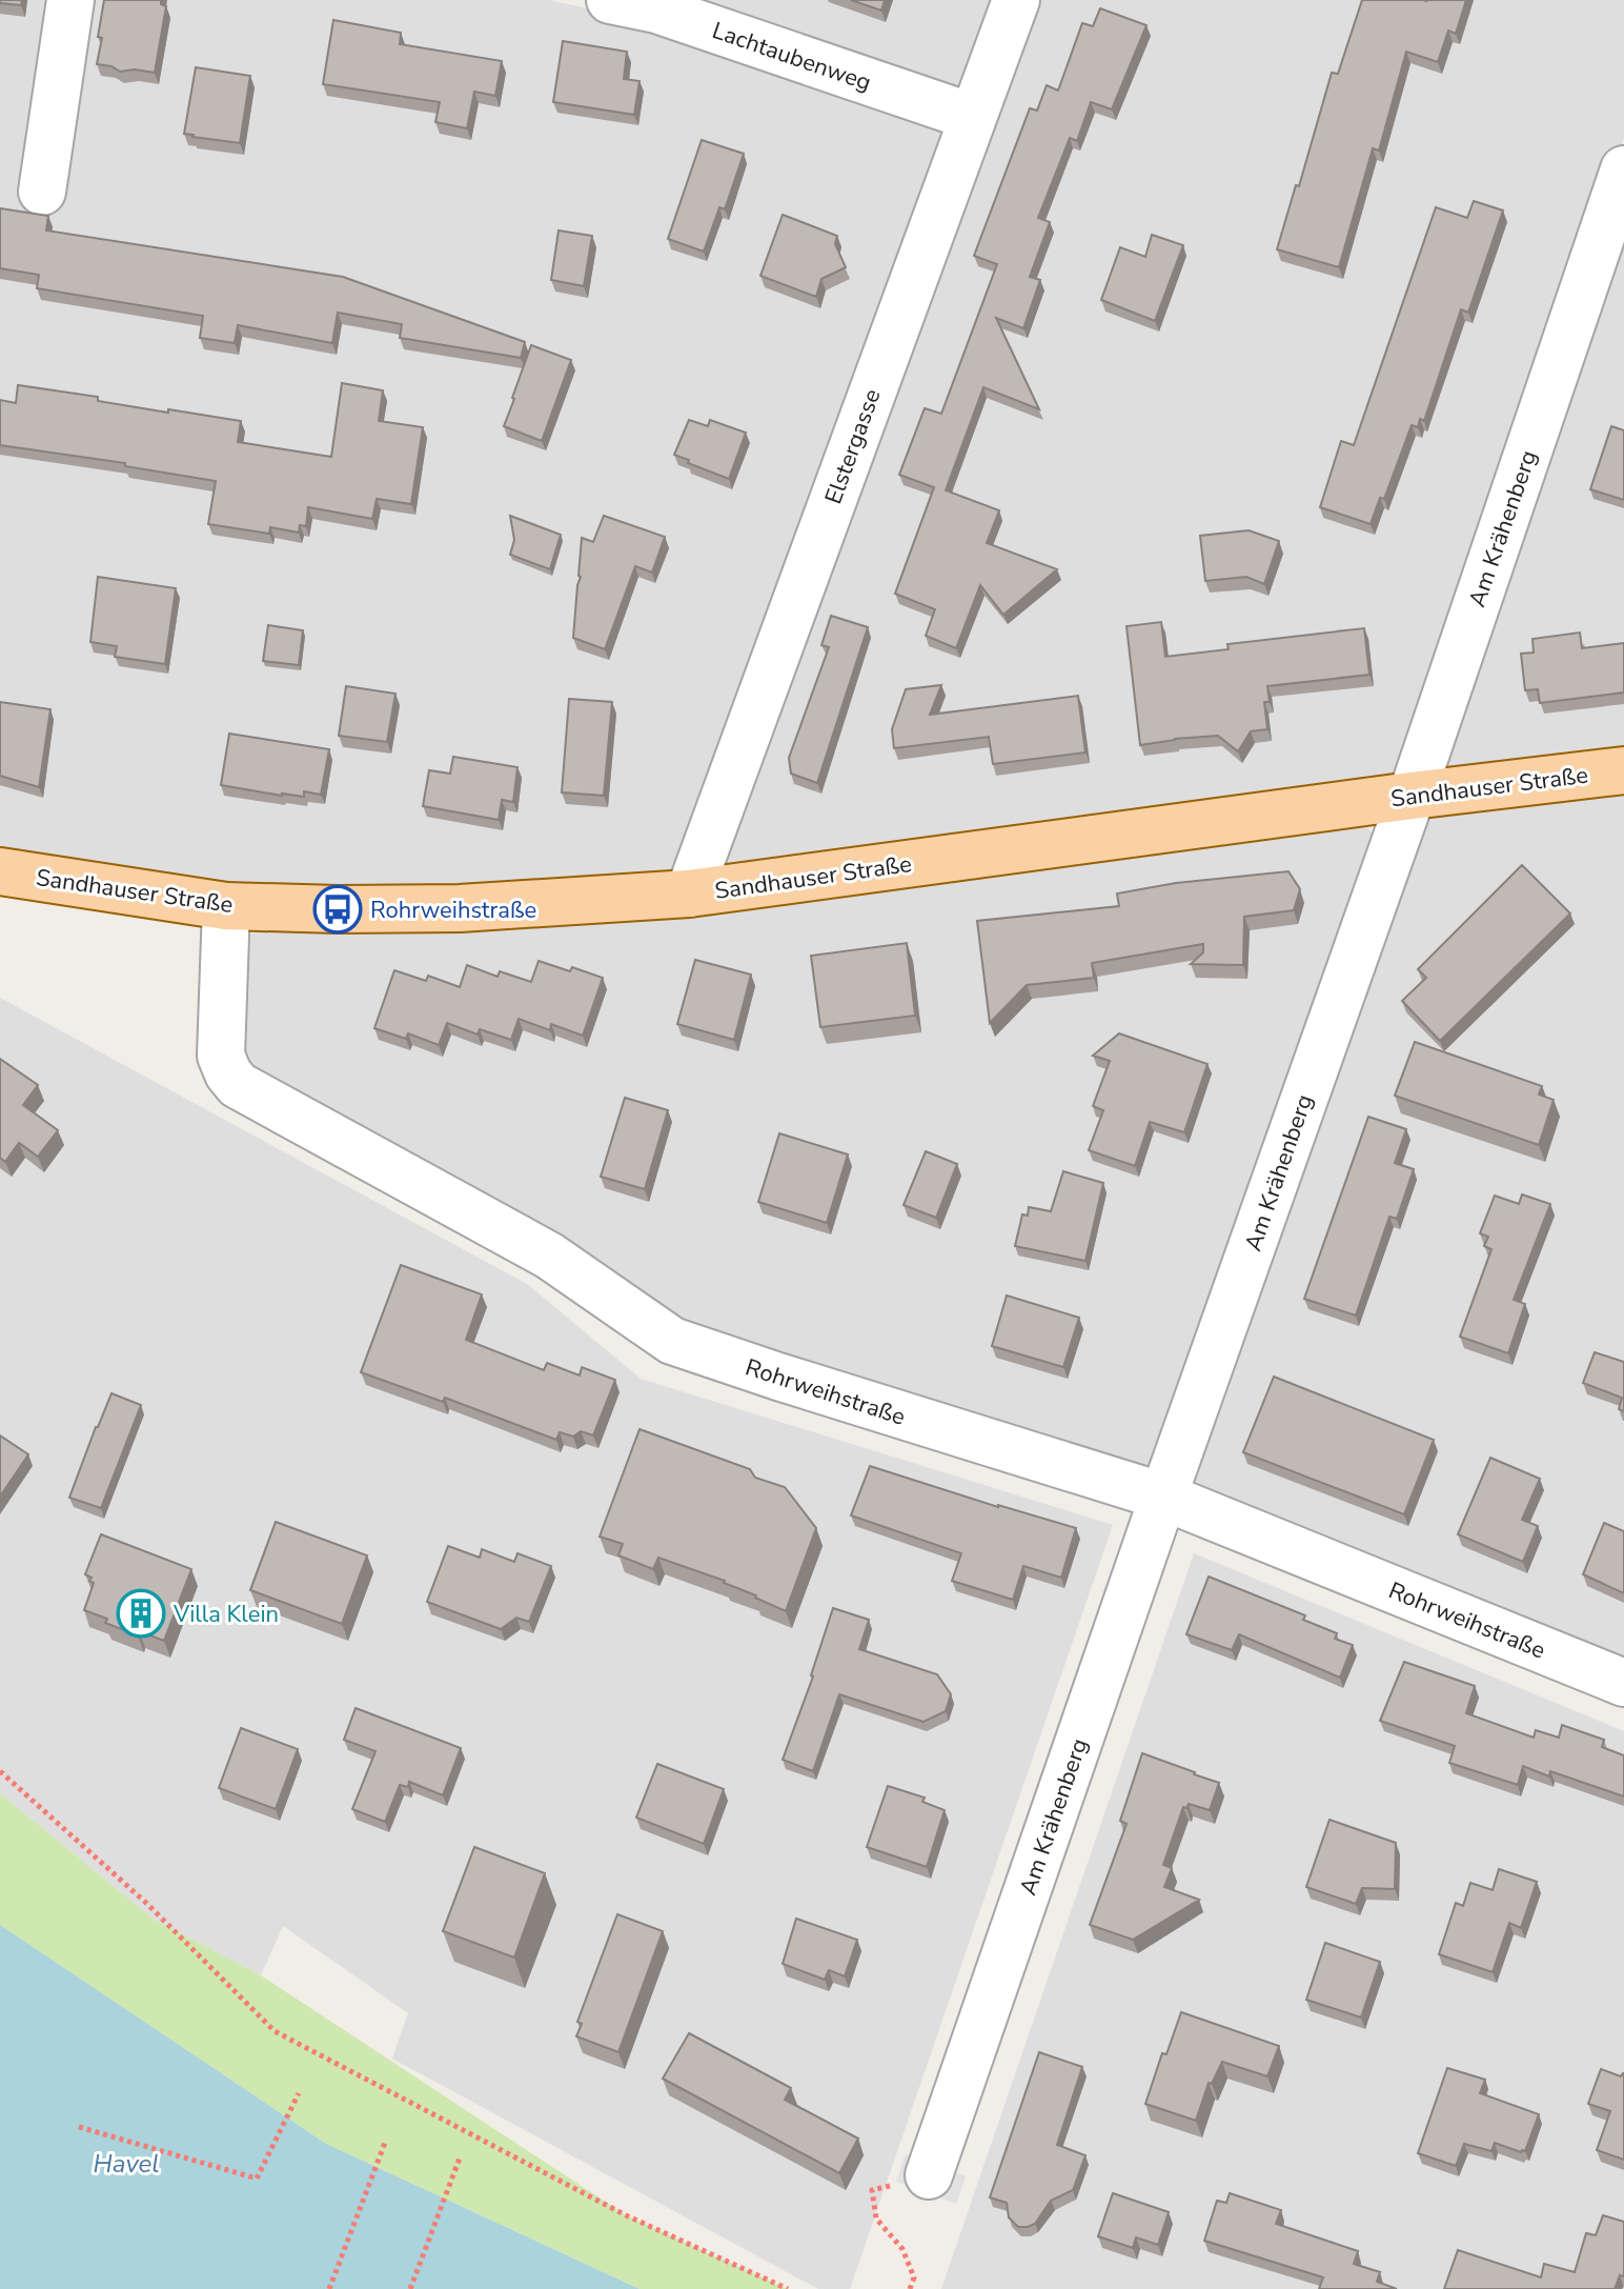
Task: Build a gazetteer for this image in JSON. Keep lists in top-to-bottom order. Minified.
{"streets":{"main road":["Sandhauser Straße"],"street":["Lachtaubenweg","Elstergasse","Am Krähenberg","Rohrweihstraße"]},"crossings":[["Lachtaubenweg","Elstergasse"],["Elstergasse","Sandhauser Straße"],["Am Krähenberg","Sandhauser Straße"],["Am Krähenberg","Rohrweihstraße"],["Sandhauser Straße","Rohrweihstraße"]],"water":["Havel"],"places":{"bus stop":["Rohrweihstraße"],"building":["Villa Klein"]}}
